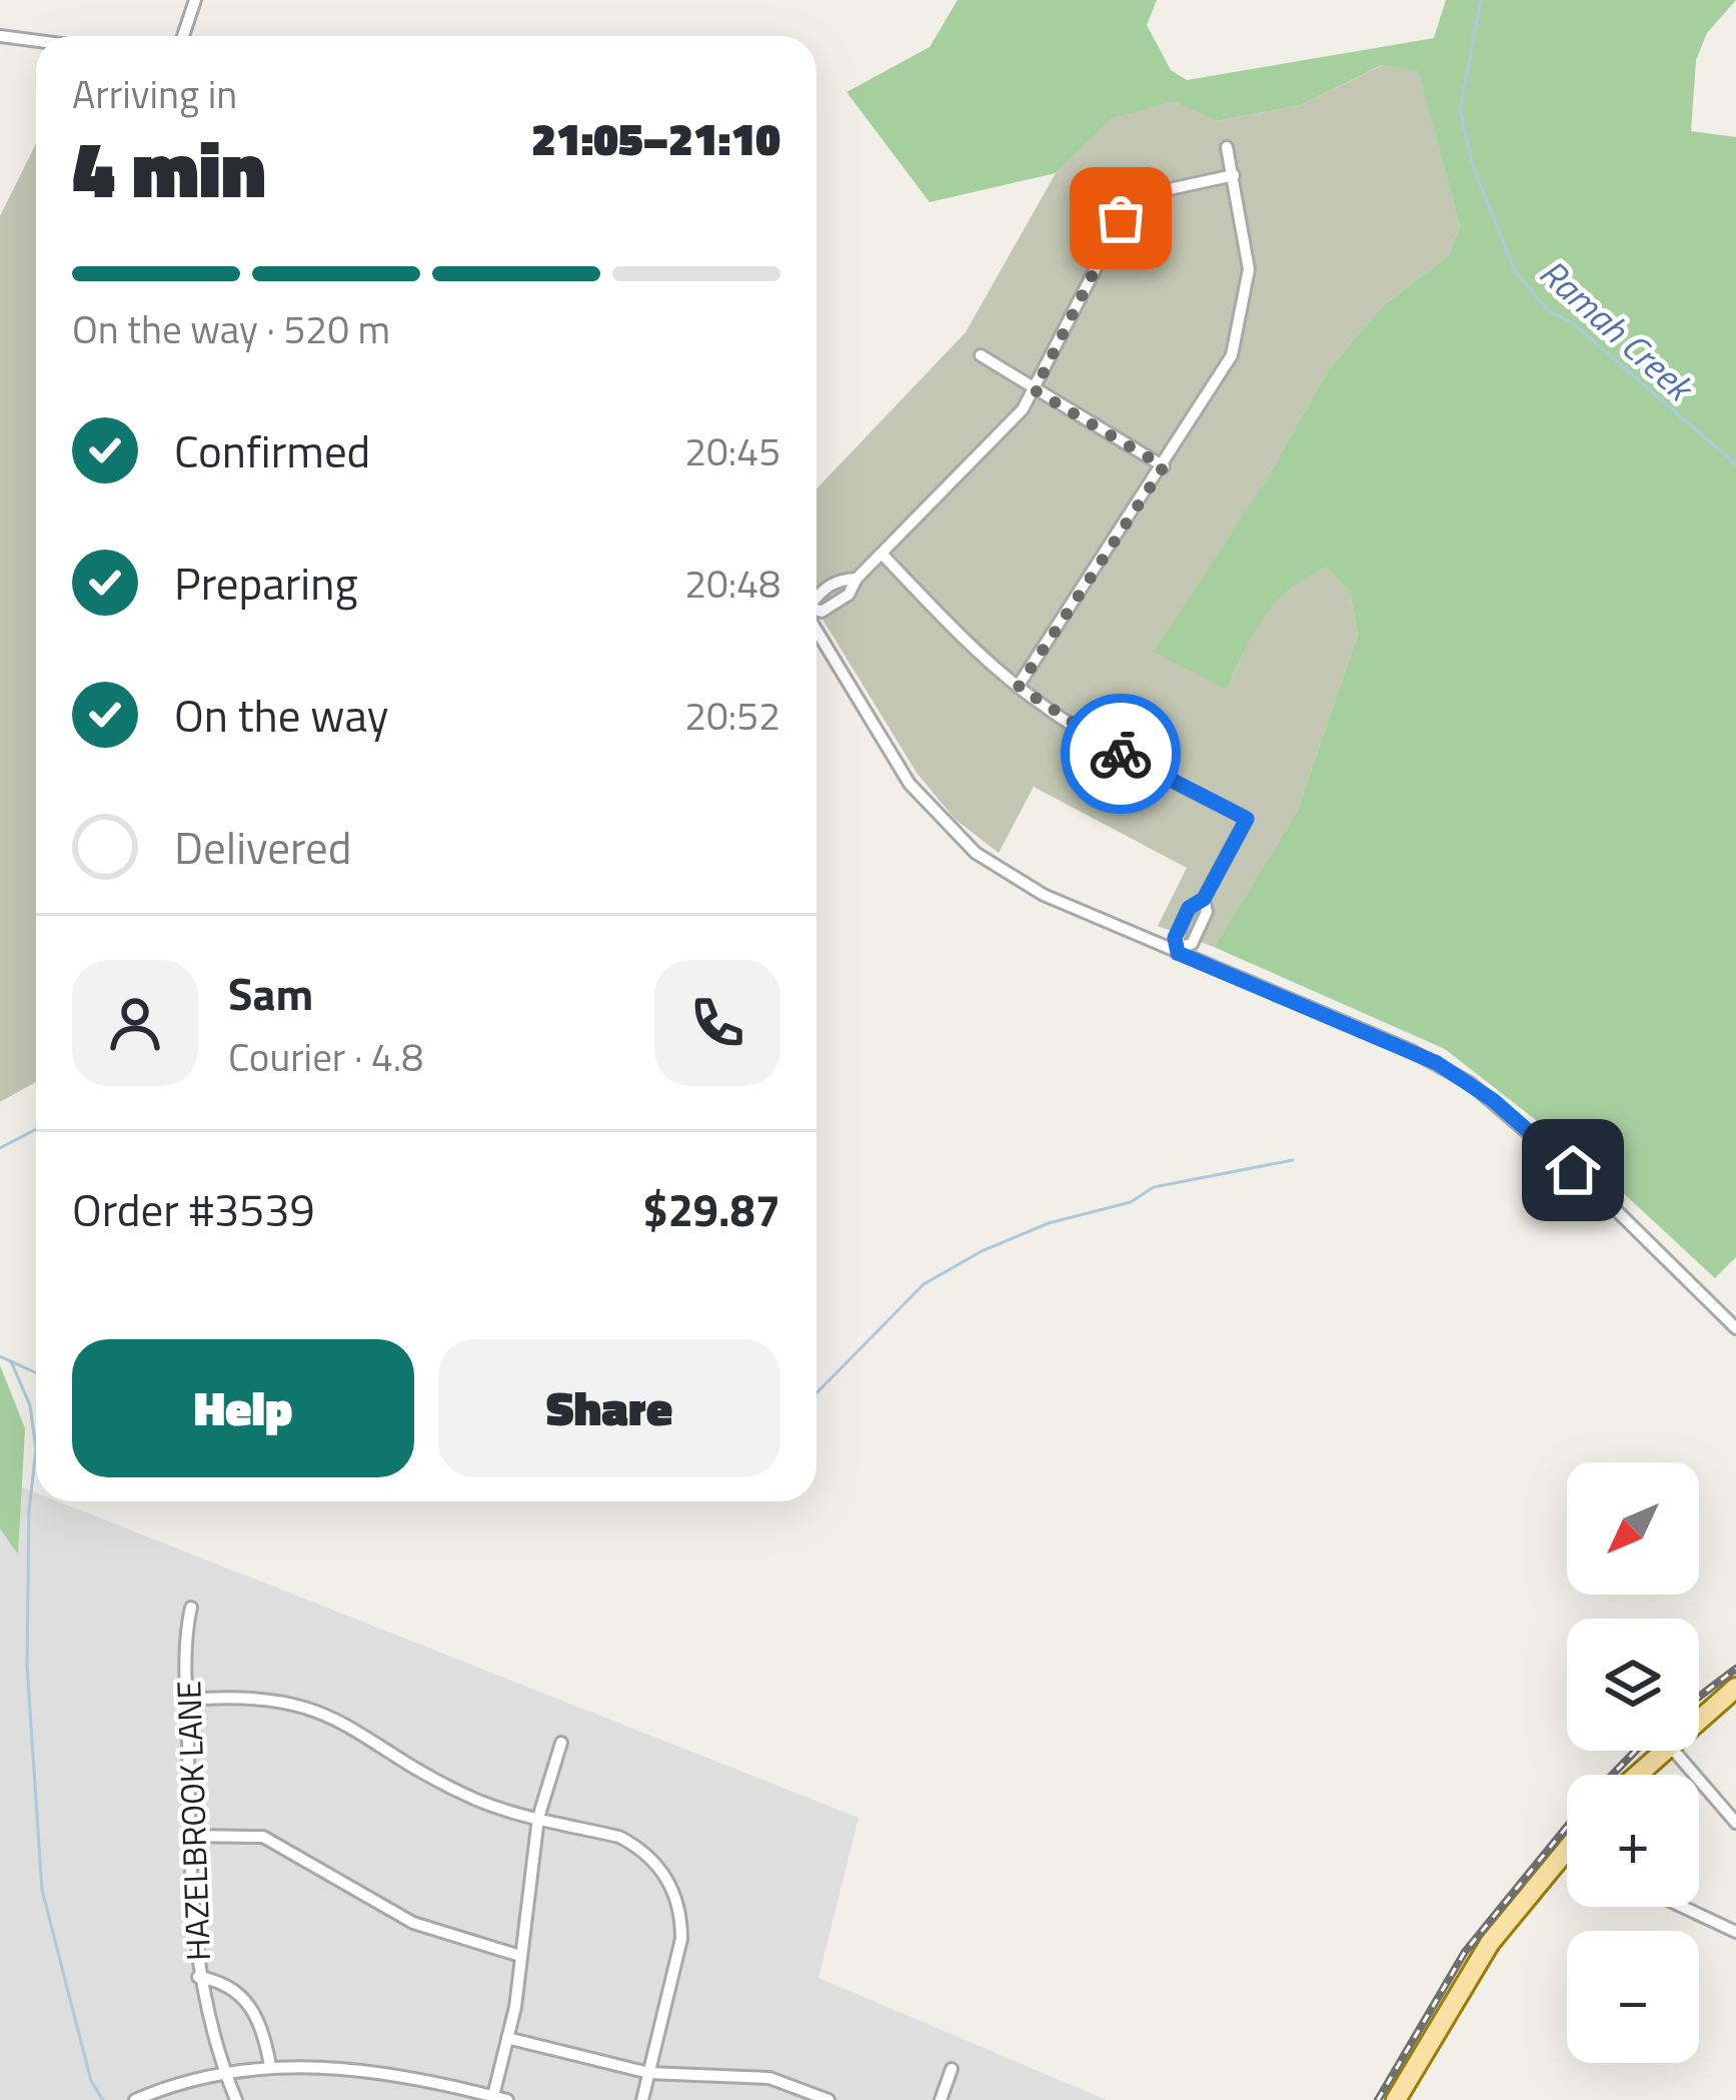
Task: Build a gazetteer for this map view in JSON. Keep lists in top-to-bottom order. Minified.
{"streets":{"street":["HAZELBROOK LANE"]},"water":["Ramah Creek"],"north":"bottom left","page":{"heading":["4 min","Arriving in","21:05–21:10"],"panel":["Sam","Courier · 4.8","Order #3539","$29.87"],"bar":"On the way · 520 m","list":[["Confirmed","20:45"],["Preparing","20:48"],["On the way","20:52"],"Delivered"],"buttons":["Help","Share"],"map_buttons":["+","−"]}}
